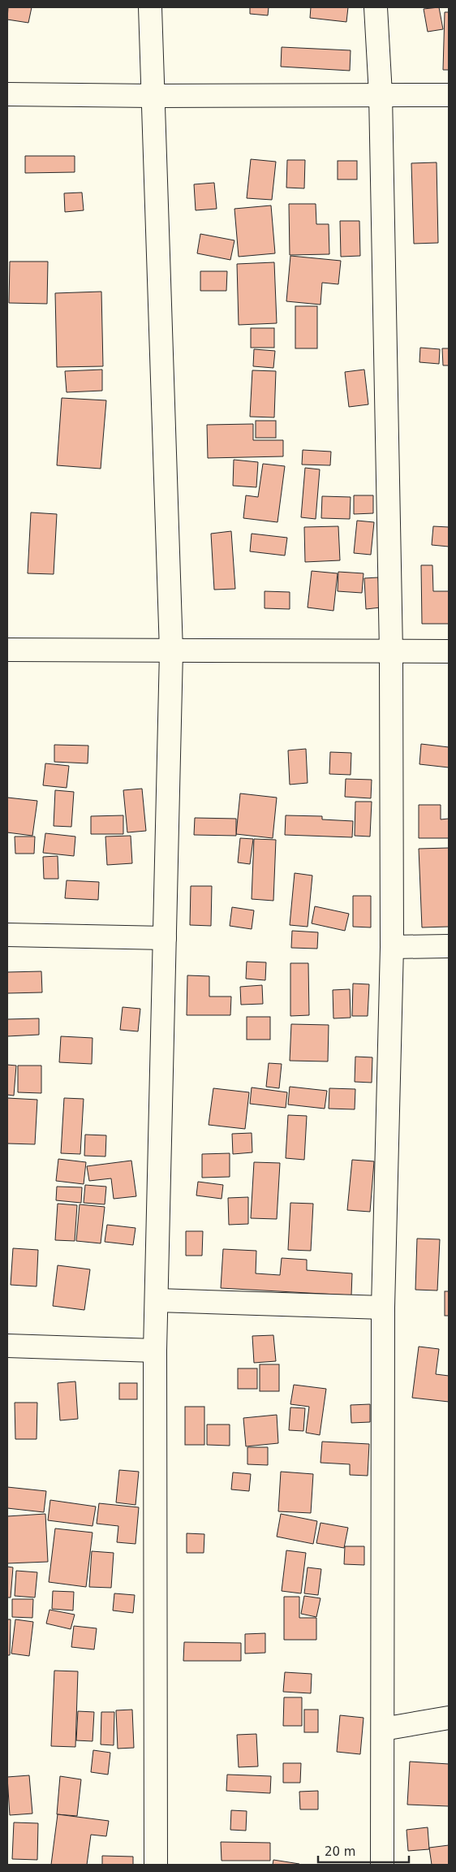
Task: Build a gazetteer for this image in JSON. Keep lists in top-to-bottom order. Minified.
{"scale_bar":"20 m"}
